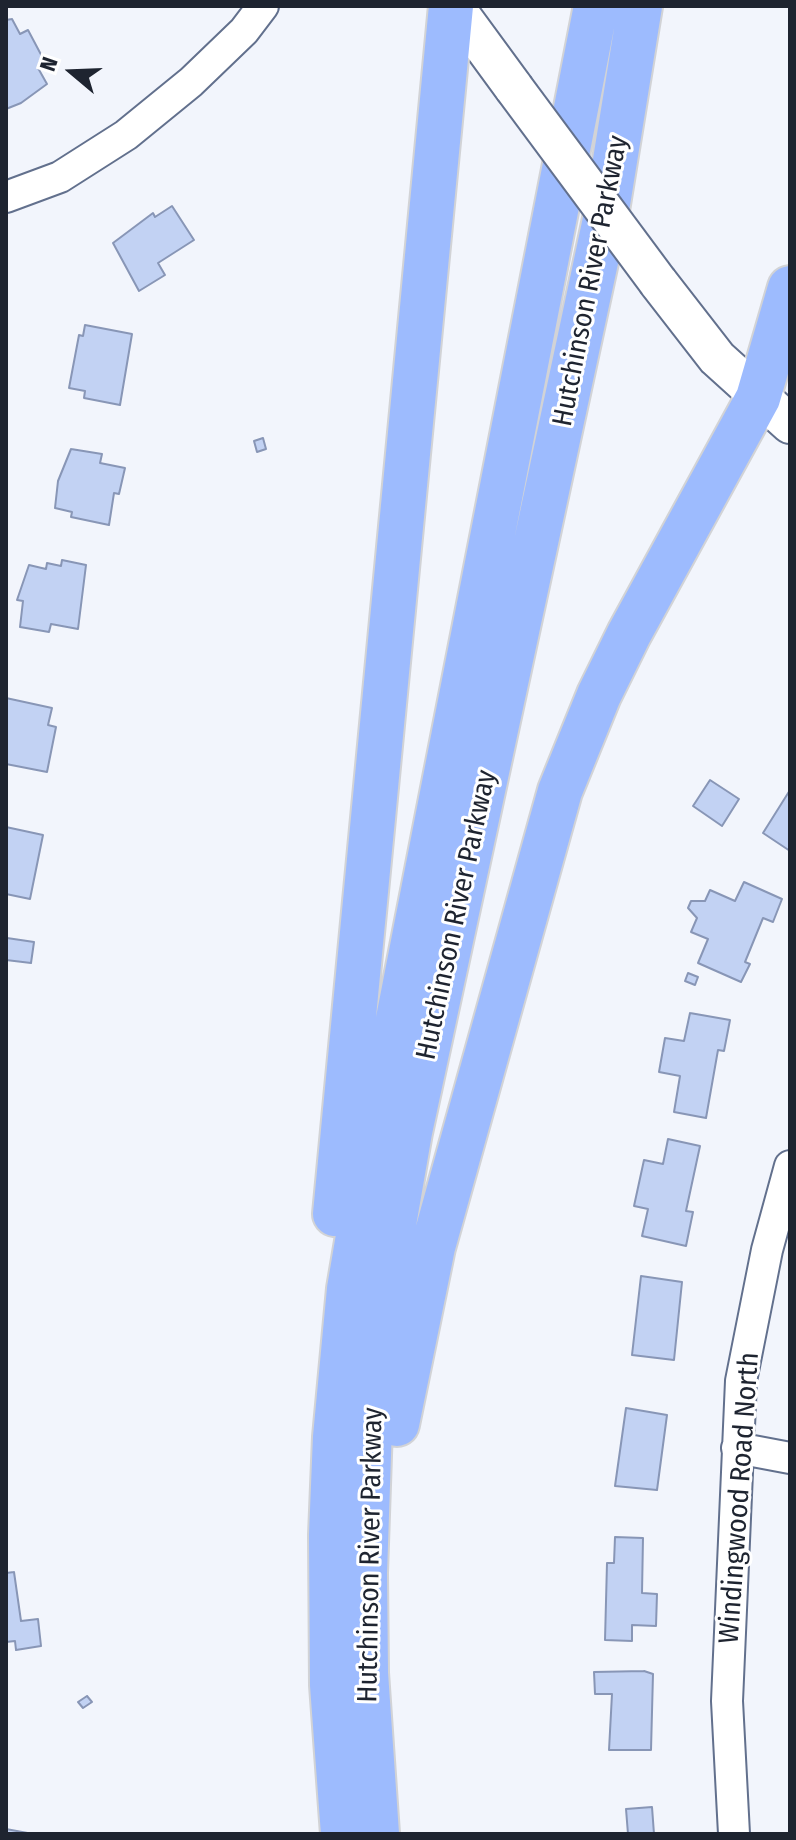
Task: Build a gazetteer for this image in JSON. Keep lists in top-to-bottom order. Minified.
{"streets":{"highway":["Hutchinson River Parkway"],"street":["Windingwood Road North"]},"north":"left"}
